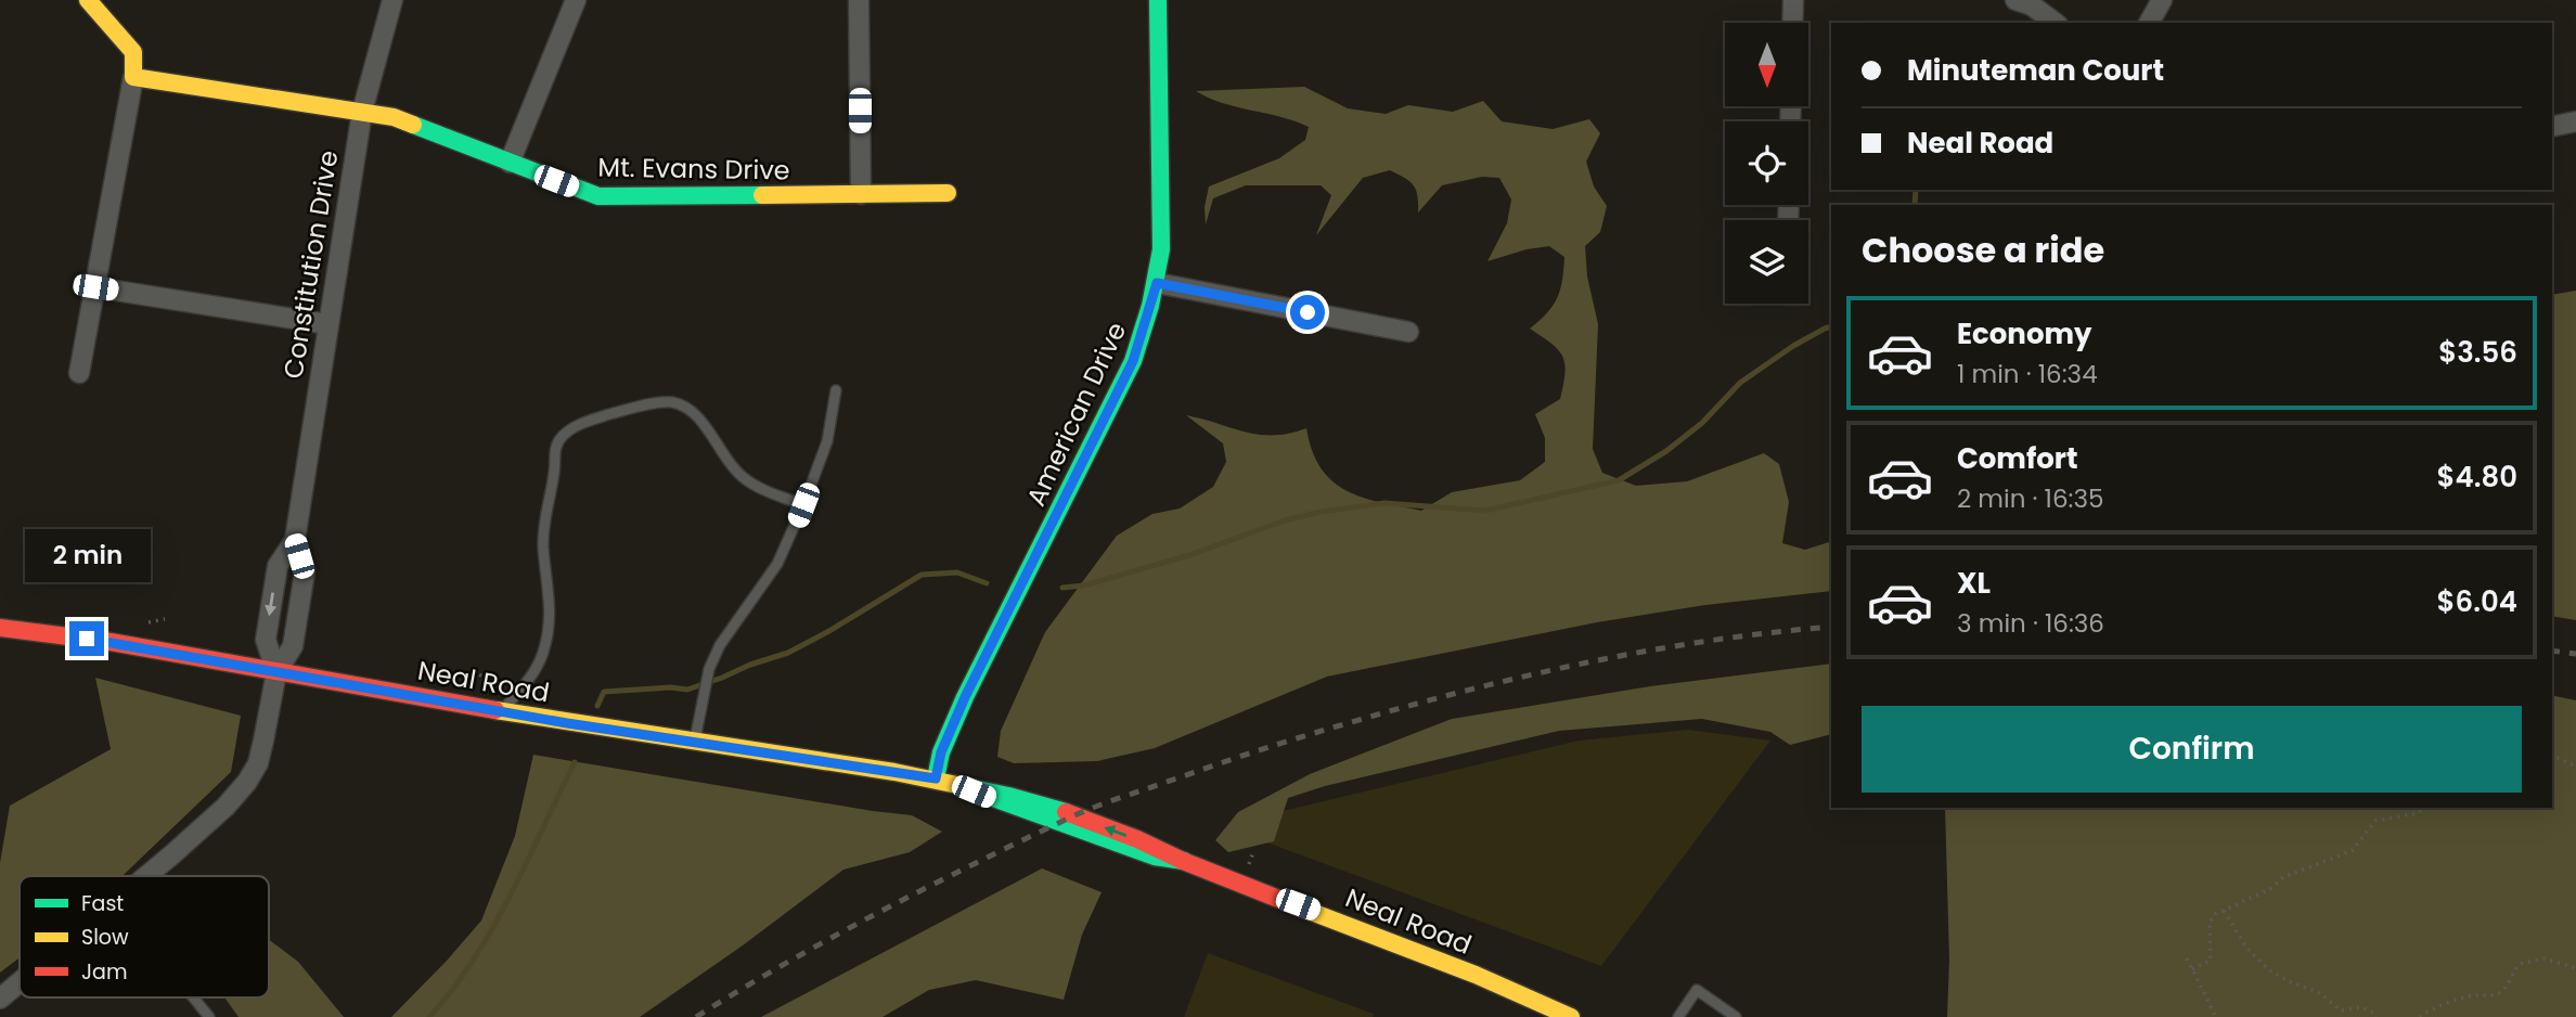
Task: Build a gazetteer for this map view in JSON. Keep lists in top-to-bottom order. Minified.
{"streets":{"street":["Mt. Evans Drive","Constitution Drive","American Drive","Neal Road"]},"crossings":[["Mt. Evans Drive","Constitution Drive"],["Constitution Drive","Neal Road"],["American Drive","Neal Road"]],"legend":["Fast","Slow","Jam"],"north":"bottom","page":{"banner":["Minuteman Court","Neal Road"],"heading":"Choose a ride","list":[{"name":"Economy","note":"1 min · 16:34","value":"$3.56"},{"name":"Comfort","note":"2 min · 16:35","value":"$4.80"},{"name":"XL","note":"3 min · 16:36","value":"$6.04"}],"bubble":"2 min","buttons":"Confirm"}}
